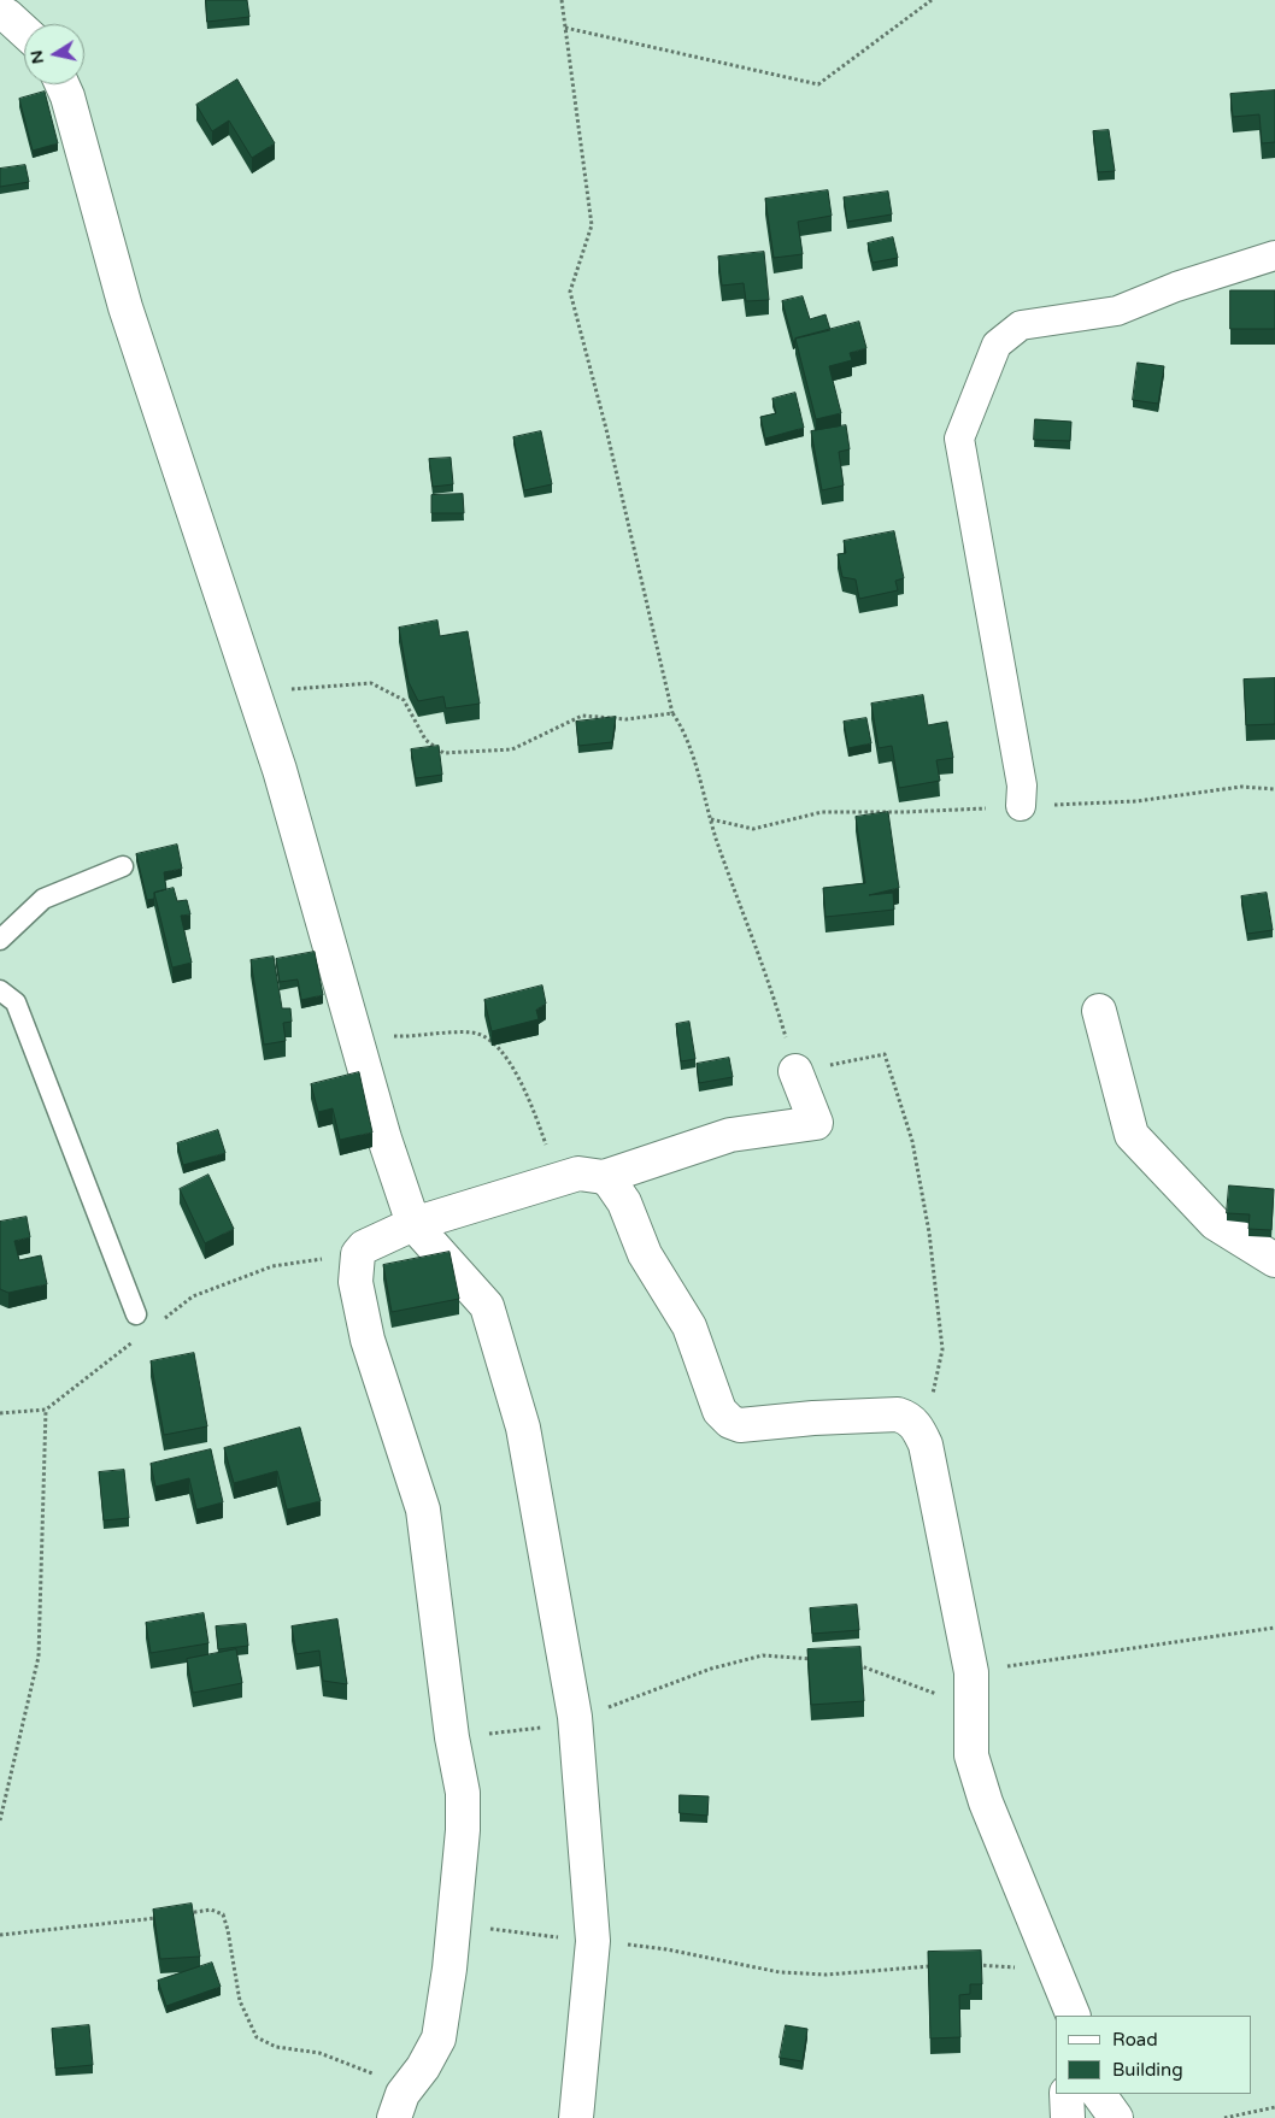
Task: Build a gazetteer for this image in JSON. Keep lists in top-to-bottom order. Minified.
{"legend":["Road","Building"],"north":"left"}
